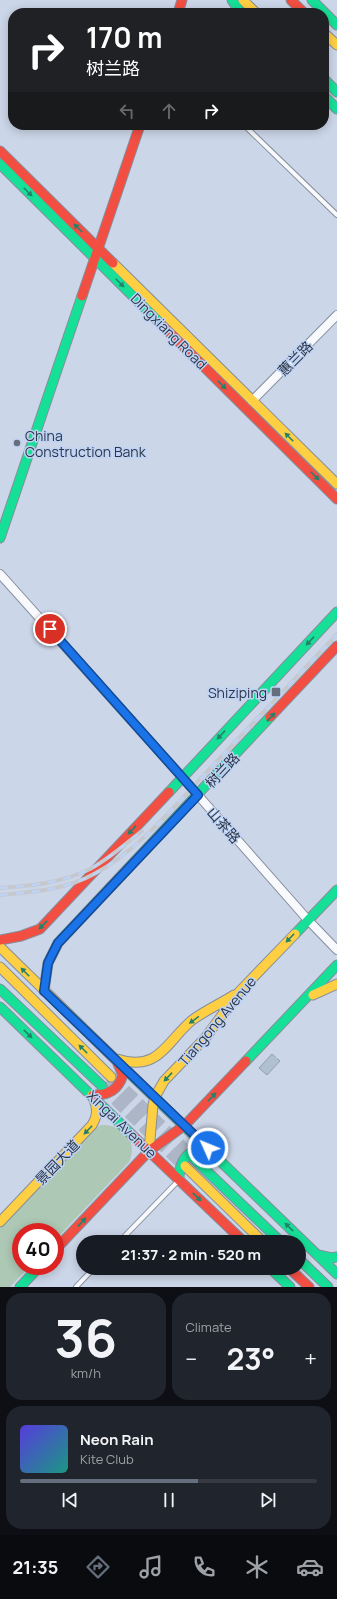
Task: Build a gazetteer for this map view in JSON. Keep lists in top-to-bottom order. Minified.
{"streets":{"street":["Dingxiang Road","蕙兰路","树兰路","山茶路","Tiangong Avenue","Xingai Avenue","景园大道"]},"crossings":[["Dingxiang Road","蕙兰路"],["树兰路","山茶路"],["山茶路","Tiangong Avenue"],["Tiangong Avenue","Xingai Avenue"],["Xingai Avenue","景园大道"]],"places":{"other":["China Construction Bank"],"transit":["Shiziping"]},"page":{"turn":["170 m","树兰路"],"limit":"40","trip":"21:37 · 2 min · 520 m","tile":[["36","km/h"],"Climate"],"heat":["−","23°","+"],"song":["Neon Rain","Kite Club"],"tabs":"21:35"}}
